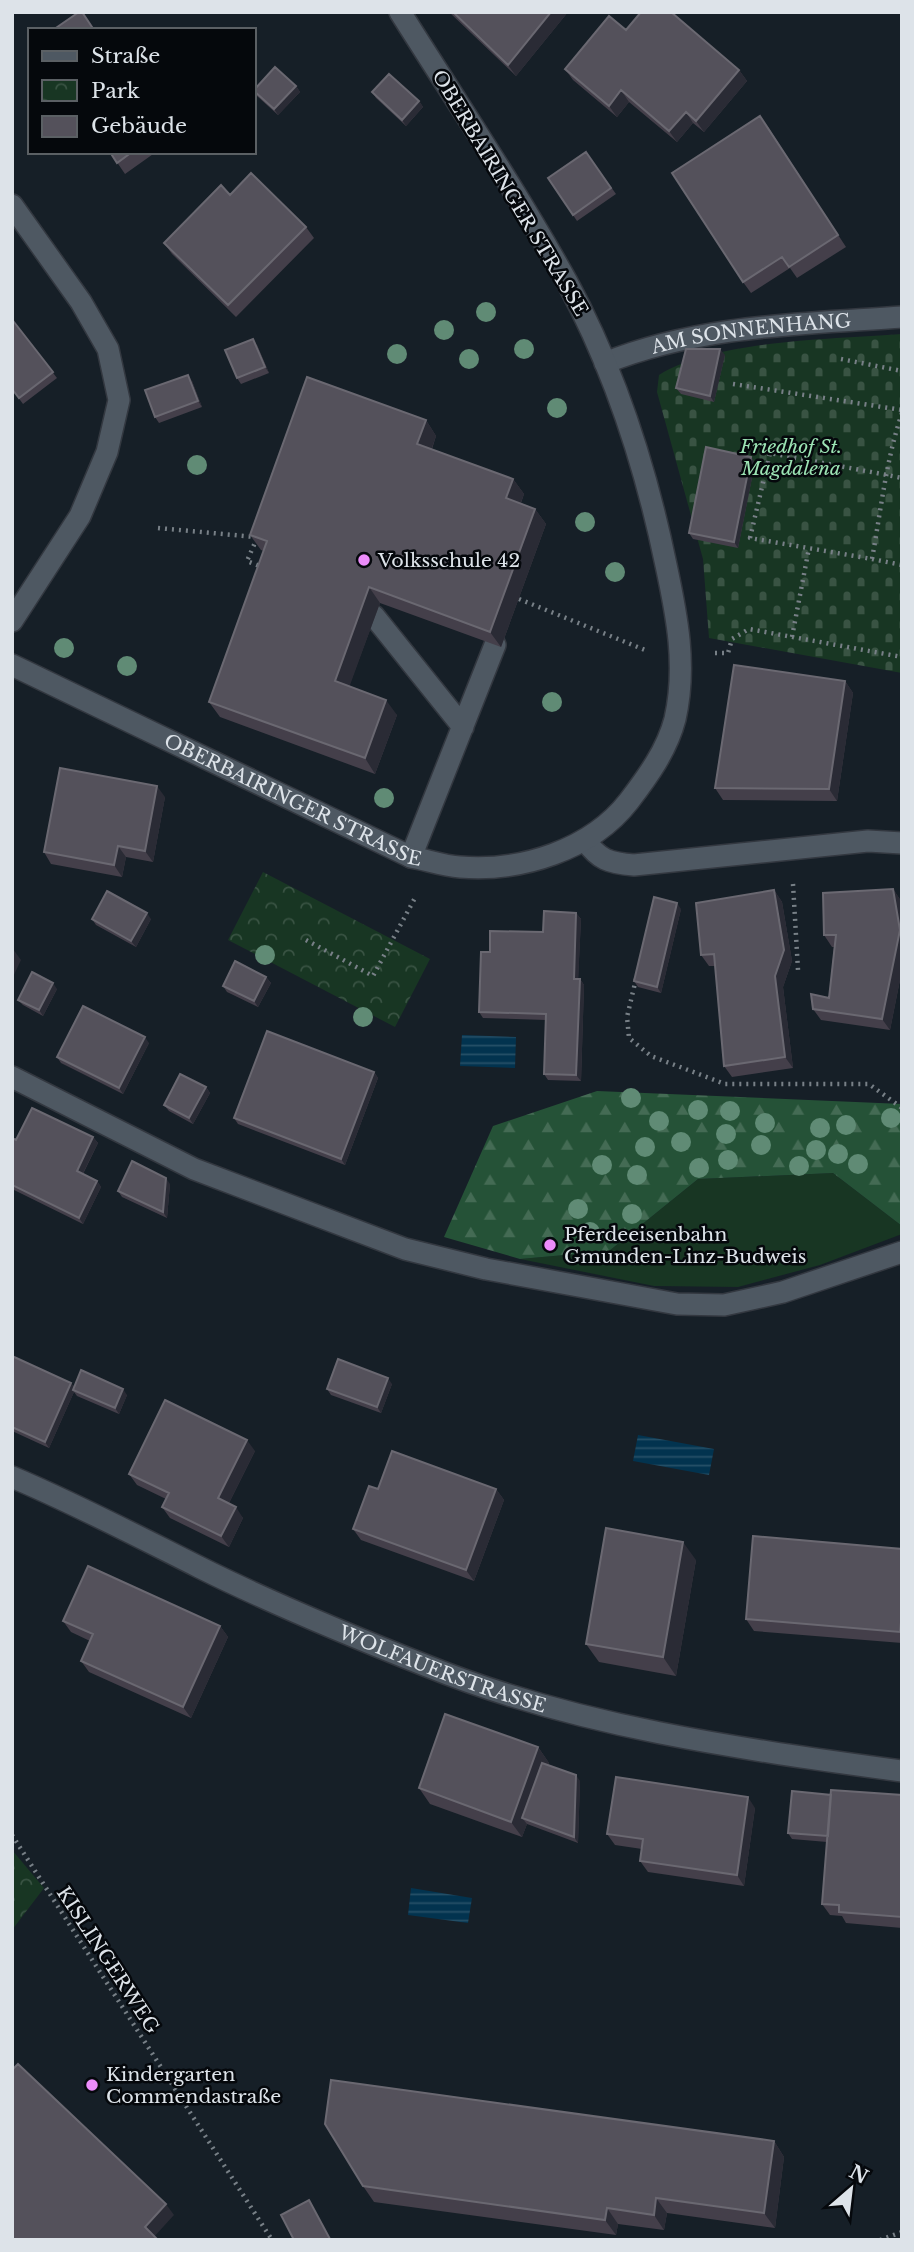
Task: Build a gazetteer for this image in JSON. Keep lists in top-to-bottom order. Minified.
{"streets":{"street":["OBERBAIRINGER STRASSE","AM SONNENHANG","WOLFAUERSTRASSE"],"path":["KISLINGERWEG"]},"crossings":[["OBERBAIRINGER STRASSE","AM SONNENHANG"]],"parks":["Friedhof St. Magdalena"],"places":["Volksschule 42","Pferdeeisenbahn Gmunden-Linz-Budweis","Kindergarten Commendastraße"],"legend":["Straße","Park","Gebäude"],"north":"top right"}
